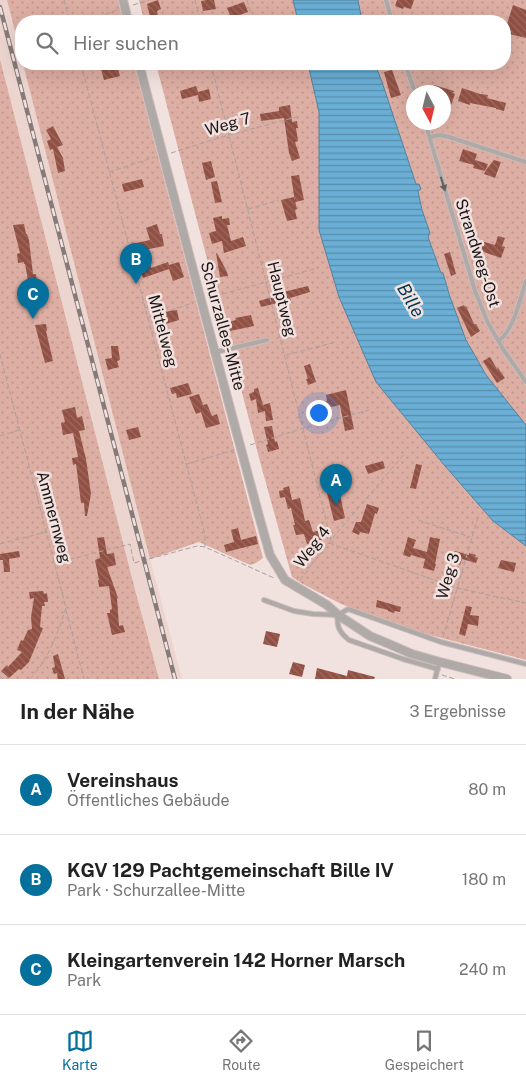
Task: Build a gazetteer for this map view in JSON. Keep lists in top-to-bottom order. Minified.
{"streets":{"street":["Schurzallee-Mitte"],"lane":["Strandweg-Ost"],"path":["Weg 7","Hauptweg","Mittelweg","Ammernweg","Weg 4","Weg 3"]},"crossings":[["Weg 7","Hauptweg"],["Weg 7","Schurzallee-Mitte"],["Hauptweg","Weg 4"],["Schurzallee-Mitte","Weg 4"]],"one_way":["Strandweg-Ost"],"water":["Bille"],"north":"bottom","page":{"search":"Hier suchen","pins":["B","C","A"],"heading":["In der Nähe","3 Ergebnisse"],"list":[{"mark":"A","name":"Vereinshaus","note":"Öffentliches Gebäude","value":"80 m"},{"mark":"B","name":"KGV 129 Pachtgemeinschaft Bille IV","note":"Park · Schurzallee-Mitte","value":"180 m"},{"mark":"C","name":"Kleingartenverein 142 Horner Marsch","note":"Park","value":"240 m"}],"nav":["Karte","Route","Gespeichert"]}}
